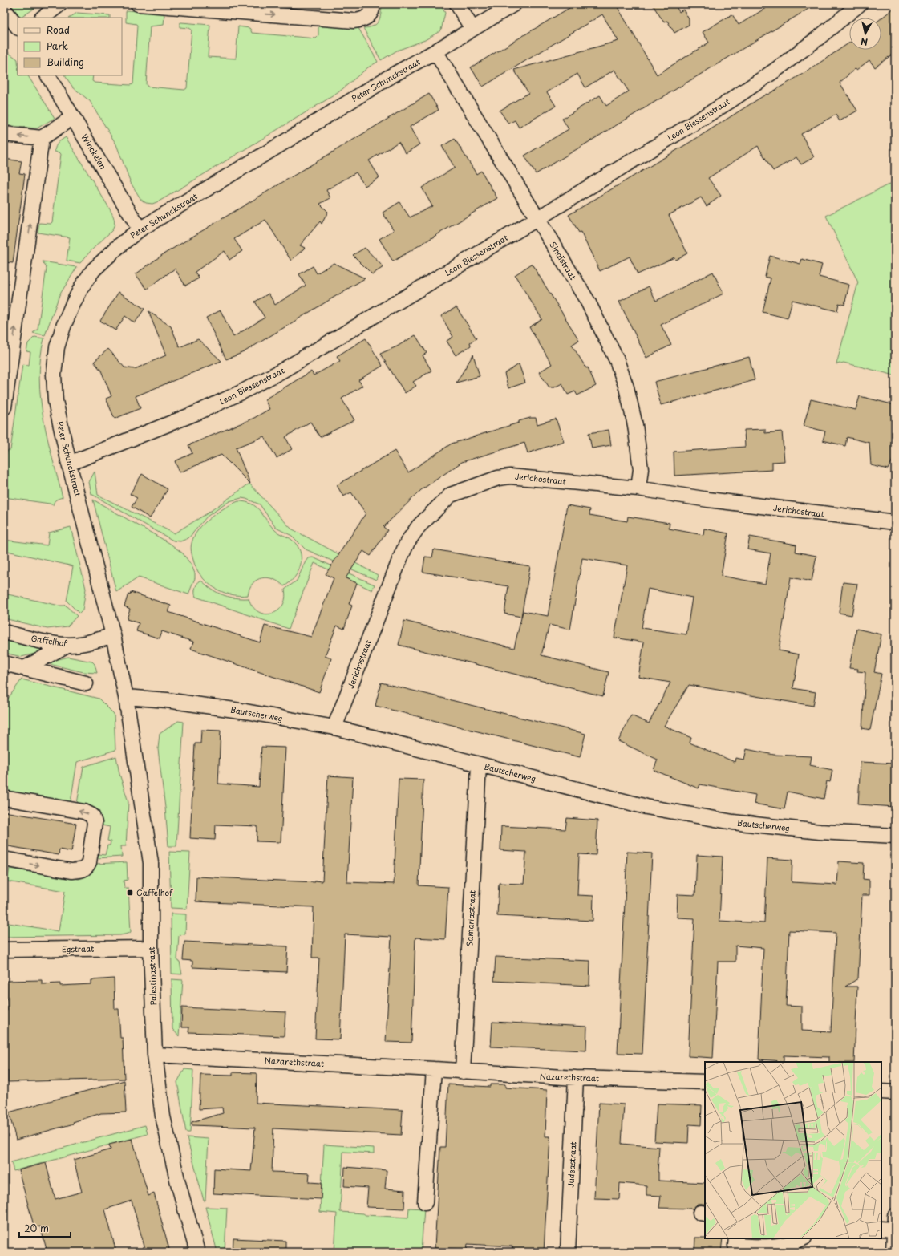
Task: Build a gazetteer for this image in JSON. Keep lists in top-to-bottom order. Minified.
{"streets":{"street":["Peter Schunckstraat","Leon Biessenstraat","Winckelen","Sinaïstraat","Jerichostraat","Gaffelhof","Bautscherweg","Samariastraat","Egstraat","Palestinastraat","Nazarethstraat","Judeastraat"]},"crossings":[["Peter Schunckstraat","Leon Biessenstraat"],["Peter Schunckstraat","Winckelen"],["Peter Schunckstraat","Sinaïstraat"],["Peter Schunckstraat","Gaffelhof"],["Peter Schunckstraat","Bautscherweg"],["Peter Schunckstraat","Palestinastraat"],["Leon Biessenstraat","Sinaïstraat"],["Sinaïstraat","Jerichostraat"],["Jerichostraat","Bautscherweg"],["Bautscherweg","Samariastraat"],["Bautscherweg","Palestinastraat"],["Samariastraat","Nazarethstraat"],["Egstraat","Palestinastraat"],["Palestinastraat","Nazarethstraat"],["Nazarethstraat","Judeastraat"]],"places":{"transit":["Gaffelhof"]},"legend":["Road","Park","Building"],"scale_bar":"20 m","north":"bottom"}
